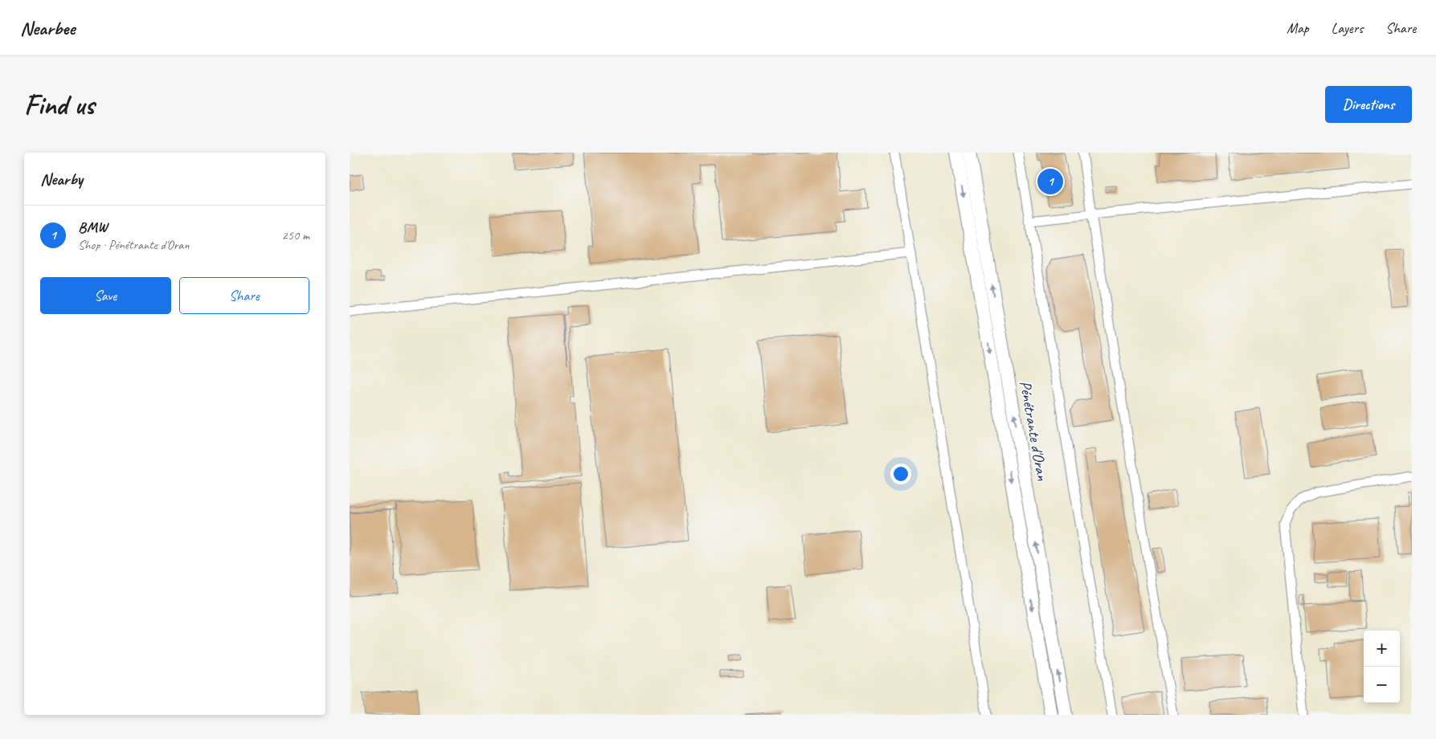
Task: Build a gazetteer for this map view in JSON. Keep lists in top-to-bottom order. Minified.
{"streets":{"highway":["Pénétrante d'Oran"]},"page":{"header":"Nearbee","nav":["Map","Layers","Share"],"buttons":["Directions",["Save","Share"]],"title":"Find us","heading":"Nearby","pins":"1","list":[{"mark":"1","name":"BMW","note":"Shop · Pénétrante d'Oran","value":"250 m"}],"map_buttons":["+","−"]}}
